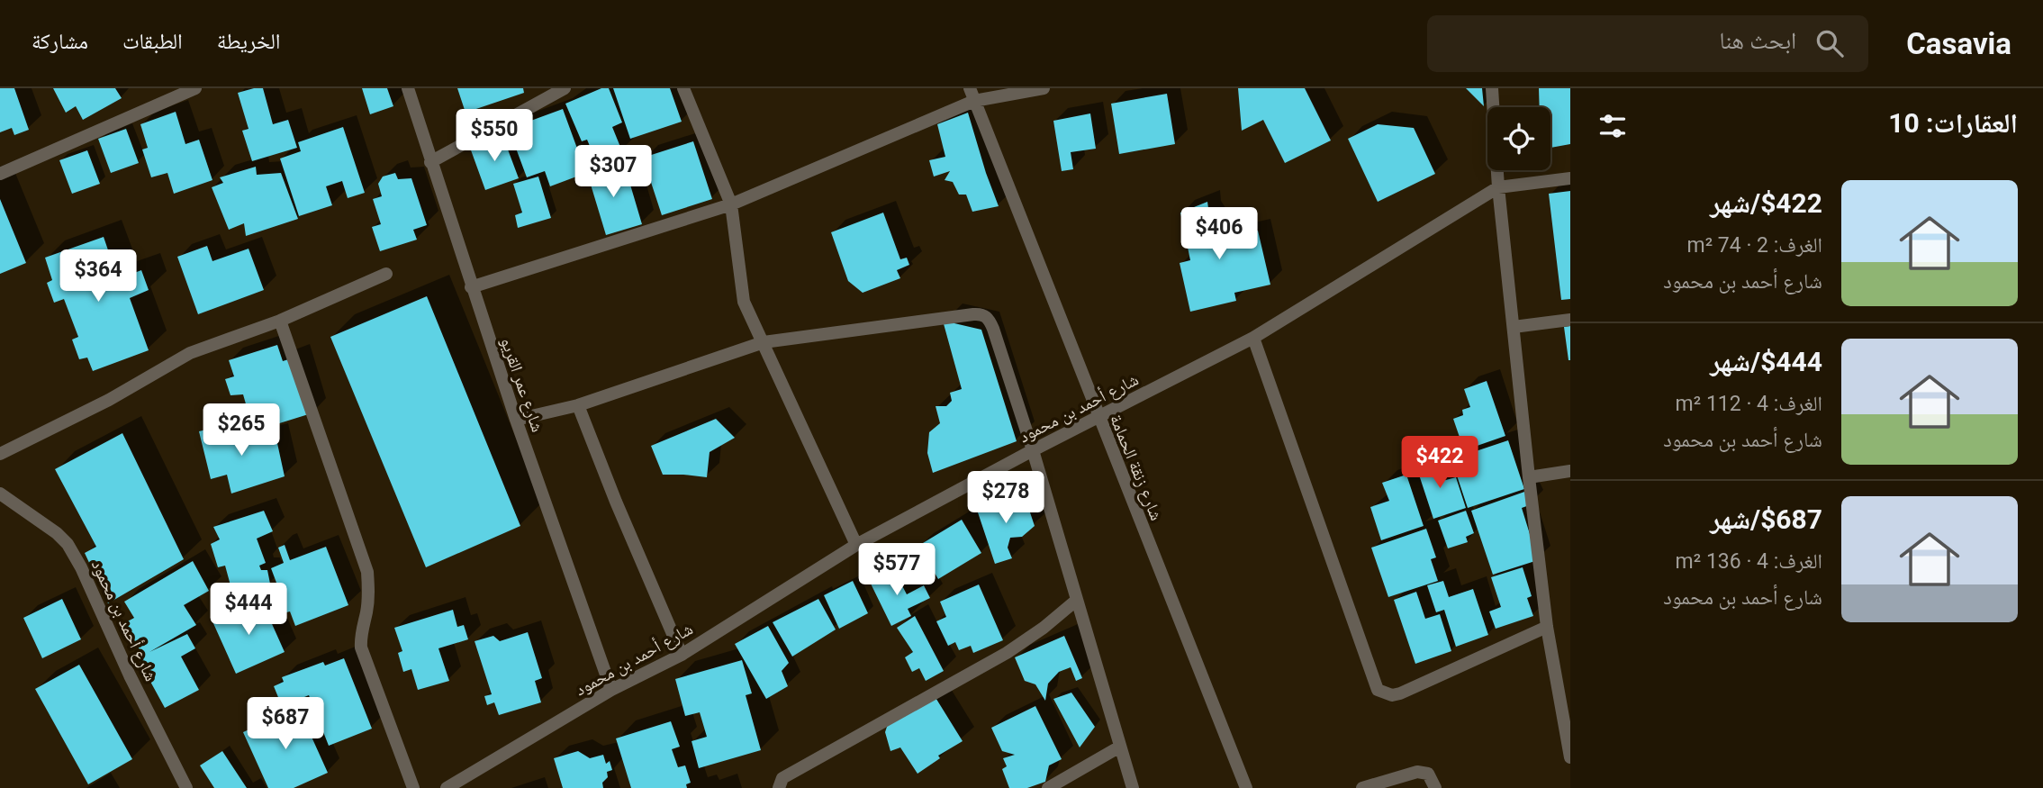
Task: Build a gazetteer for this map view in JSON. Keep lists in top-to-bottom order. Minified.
{"streets":{"street":["شارع عمر القريو","شارع أحمد بن محمود","شارع زنقة الحمامة"]},"crossings":[["شارع عمر القريو","شارع أحمد بن محمود"],["شارع أحمد بن محمود","شارع زنقة الحمامة"]],"page":{"header":"Casavia","search":"ابحث هنا","nav":["الخريطة","الطبقات","مشاركة"],"heading":"العقارات: 10","price":["$550","$307","$406","$364","$265","$422","$278","$577","$444","$687"],"list":[{"name":"$422/شهر","note":"الغرف: 2 · 74 m² · شارع أحمد بن محمود"},{"name":"$444/شهر","note":"الغرف: 4 · 112 m² · شارع أحمد بن محمود"},{"name":"$687/شهر","note":"الغرف: 4 · 136 m² · شارع أحمد بن محمود"}]}}
